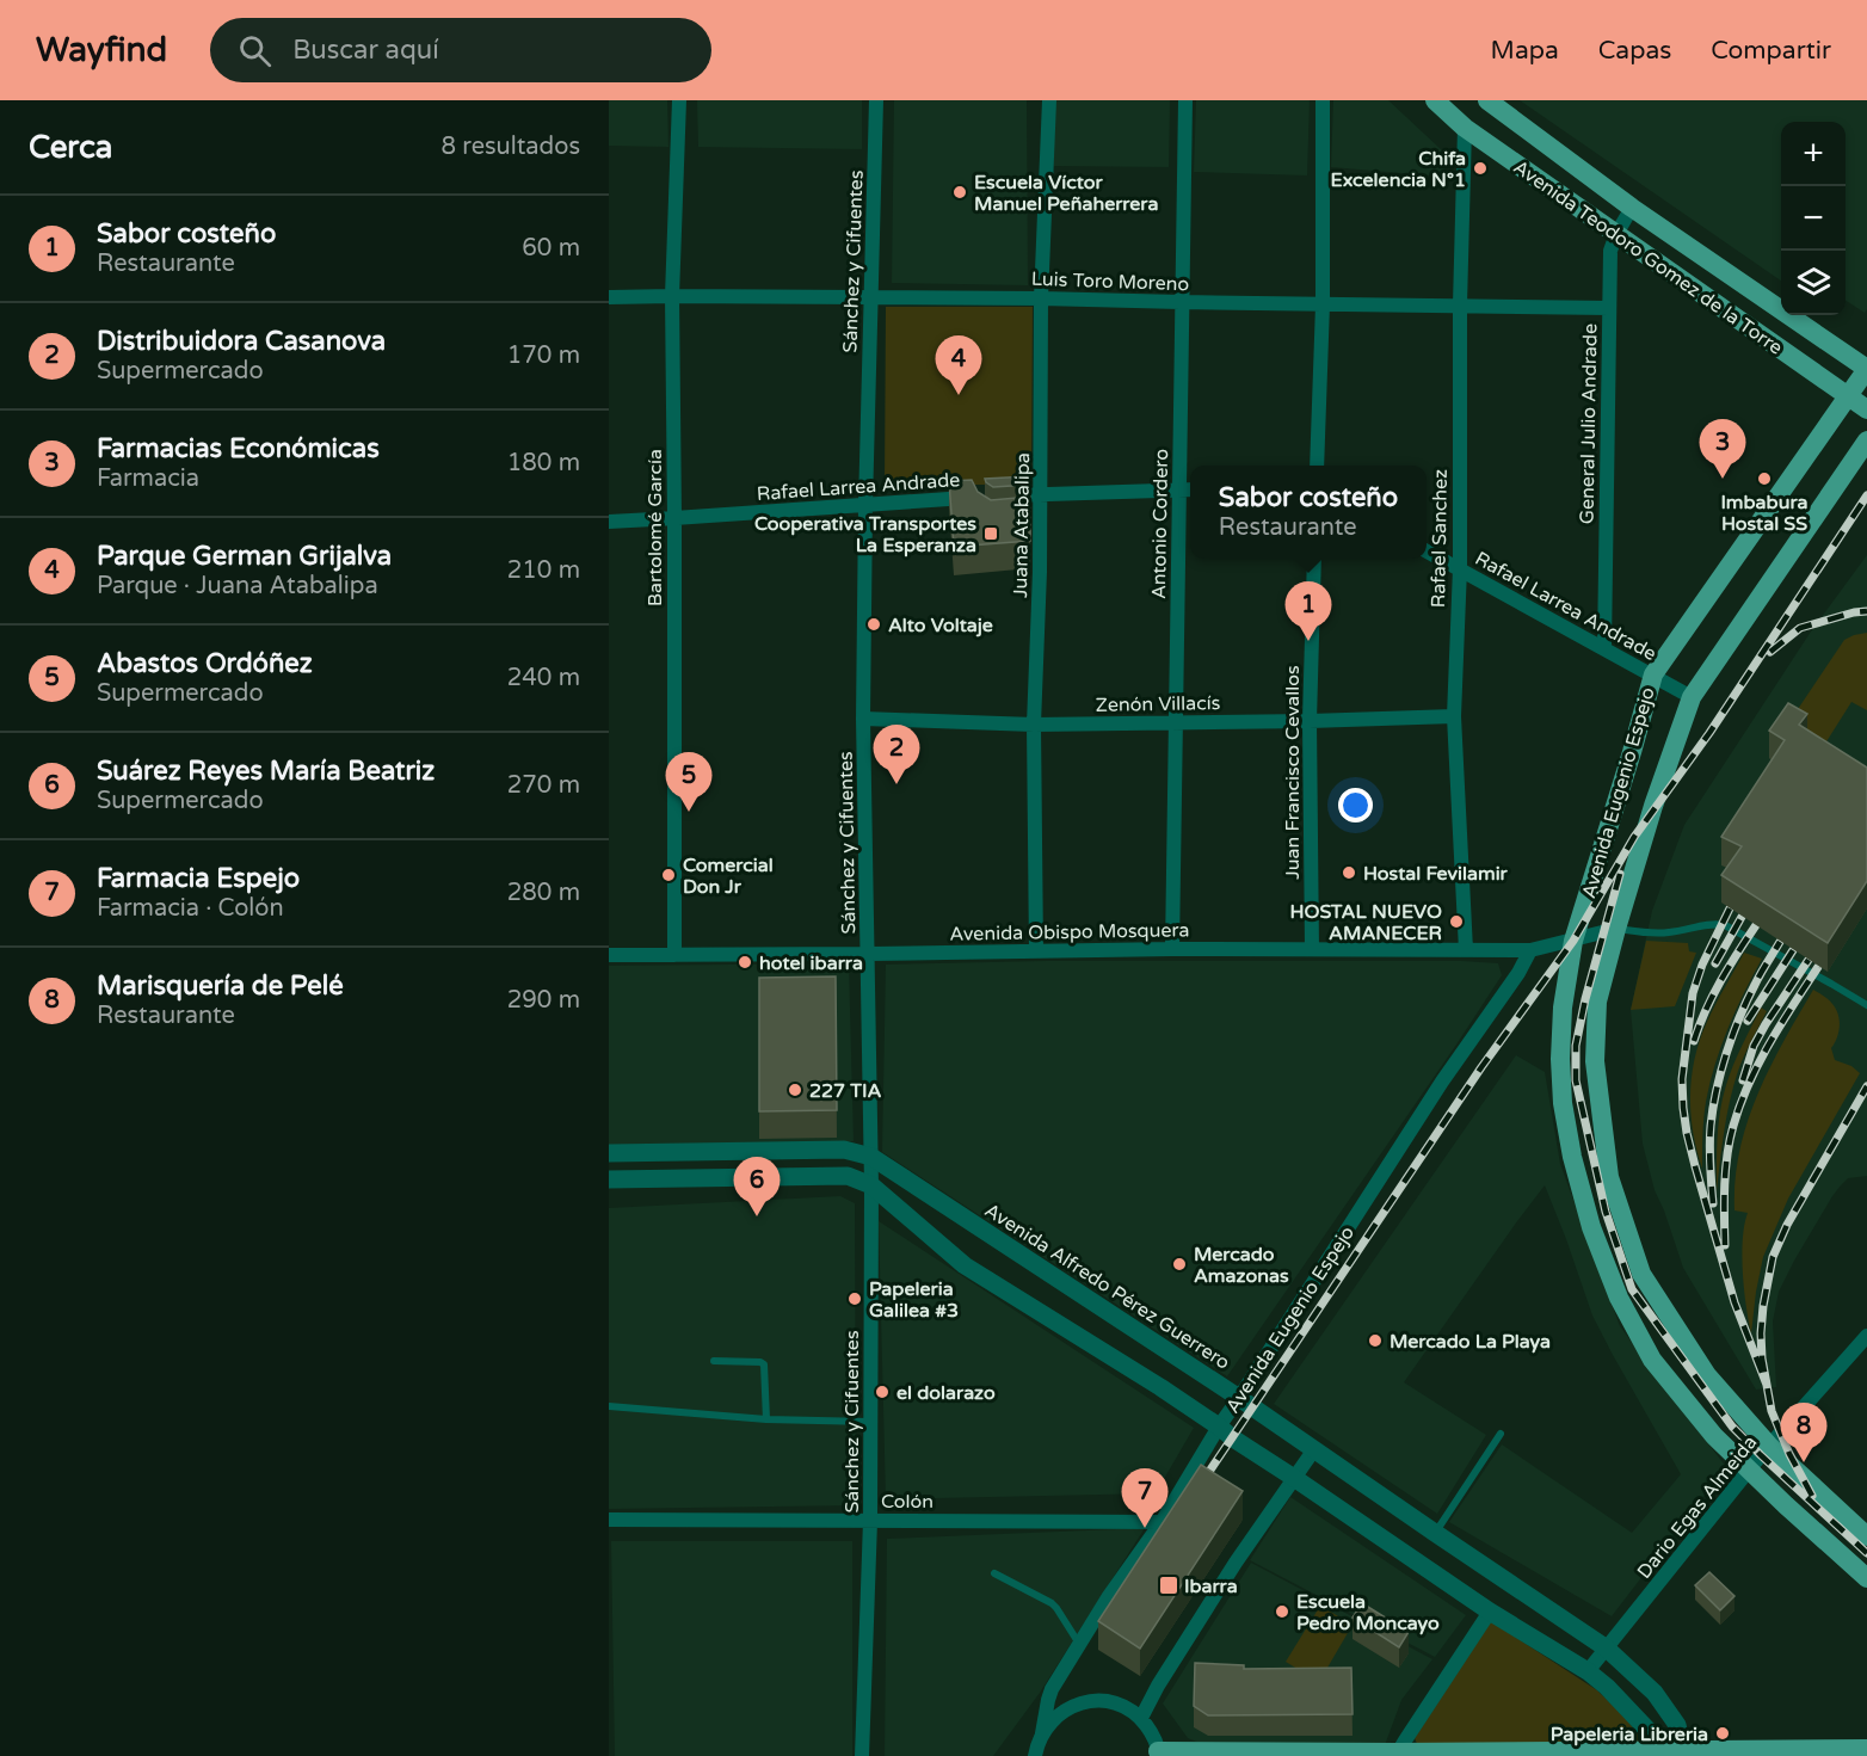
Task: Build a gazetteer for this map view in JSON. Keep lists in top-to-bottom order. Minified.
{"streets":{"main road":["Avenida Teodoro Gomez de la Torre","Avenida Eugenio Espejo"],"street":["Sánchez y Cifuentes","Luis Toro Moreno","General Julio Andrade","Rafael Larrea Andrade","Antonio Cordero","Juana Atabalipa","Bartolomé García","Rafael Sanchez","Zenón Villacís","Juan Francisco Cevallos","Avenida Obispo Mosquera","Avenida Alfredo Pérez Guerrero","Colón","Dario Egas Almeida"]},"crossings":[["Avenida Teodoro Gomez de la Torre","General Julio Andrade"],["Avenida Teodoro Gomez de la Torre","Rafael Sanchez"],["Avenida Teodoro Gomez de la Torre","Avenida Eugenio Espejo"],["Sánchez y Cifuentes","Luis Toro Moreno"],["Sánchez y Cifuentes","Rafael Larrea Andrade"],["Sánchez y Cifuentes","Zenón Villacís"],["Sánchez y Cifuentes","Avenida Obispo Mosquera"],["Sánchez y Cifuentes","Avenida Alfredo Pérez Guerrero"],["Sánchez y Cifuentes","Colón"],["Luis Toro Moreno","General Julio Andrade"],["Luis Toro Moreno","Antonio Cordero"],["Luis Toro Moreno","Juana Atabalipa"],["Luis Toro Moreno","Bartolomé García"],["Luis Toro Moreno","Rafael Sanchez"],["General Julio Andrade","Rafael Larrea Andrade"],["Rafael Larrea Andrade","Antonio Cordero"],["Rafael Larrea Andrade","Juana Atabalipa"],["Rafael Larrea Andrade","Bartolomé García"],["Rafael Larrea Andrade","Rafael Sanchez"],["Rafael Larrea Andrade","Avenida Eugenio Espejo"],["Antonio Cordero","Zenón Villacís"],["Antonio Cordero","Avenida Obispo Mosquera"],["Juana Atabalipa","Zenón Villacís"],["Juana Atabalipa","Avenida Obispo Mosquera"],["Bartolomé García","Avenida Obispo Mosquera"],["Rafael Sanchez","Zenón Villacís"],["Rafael Sanchez","Avenida Obispo Mosquera"],["Zenón Villacís","Juan Francisco Cevallos"],["Juan Francisco Cevallos","Avenida Obispo Mosquera"],["Avenida Eugenio Espejo","Avenida Obispo Mosquera"],["Avenida Eugenio Espejo","Avenida Alfredo Pérez Guerrero"],["Avenida Eugenio Espejo","Colón"],["Avenida Eugenio Espejo","Dario Egas Almeida"],["Avenida Alfredo Pérez Guerrero","Dario Egas Almeida"]],"places":{"other":["Chifa Excelencia N°1","Escuela Víctor Manuel Peñaherrera","Imbabura Hostal SS","Alto Voltaje","Hostal Fevilamir","Comercial Don Jr","HOSTAL NUEVO AMANECER","hotel ibarra","227 TIA","Mercado Amazonas","Papeleria Galilea #3","Mercado La Playa","el dolarazo","Escuela Pedro Moncayo","Papeleria Libreria"],"transit":["Cooperativa Transportes La Esperanza","Ibarra"]},"page":{"header":"Wayfind","search":"Buscar aquí","nav":["Mapa","Capas","Compartir"],"heading":["Cerca","8 resultados"],"map_buttons":["+","−"],"list":[{"mark":"1","name":"Sabor costeño","note":"Restaurante","value":"60 m"},{"mark":"2","name":"Distribuidora Casanova","note":"Supermercado","value":"170 m"},{"mark":"3","name":"Farmacias Económicas","note":"Farmacia","value":"180 m"},{"mark":"4","name":"Parque German Grijalva","note":"Parque · Juana Atabalipa","value":"210 m"},{"mark":"5","name":"Abastos Ordóñez","note":"Supermercado","value":"240 m"},{"mark":"6","name":"Suárez Reyes María Beatriz","note":"Supermercado","value":"270 m"},{"mark":"7","name":"Farmacia Espejo","note":"Farmacia · Colón","value":"280 m"},{"mark":"8","name":"Marisquería de Pelé","note":"Restaurante","value":"290 m"}],"pins":["4","3","1","2","5","6","8","7"],"popup":["Sabor costeño","Restaurante"]}}
